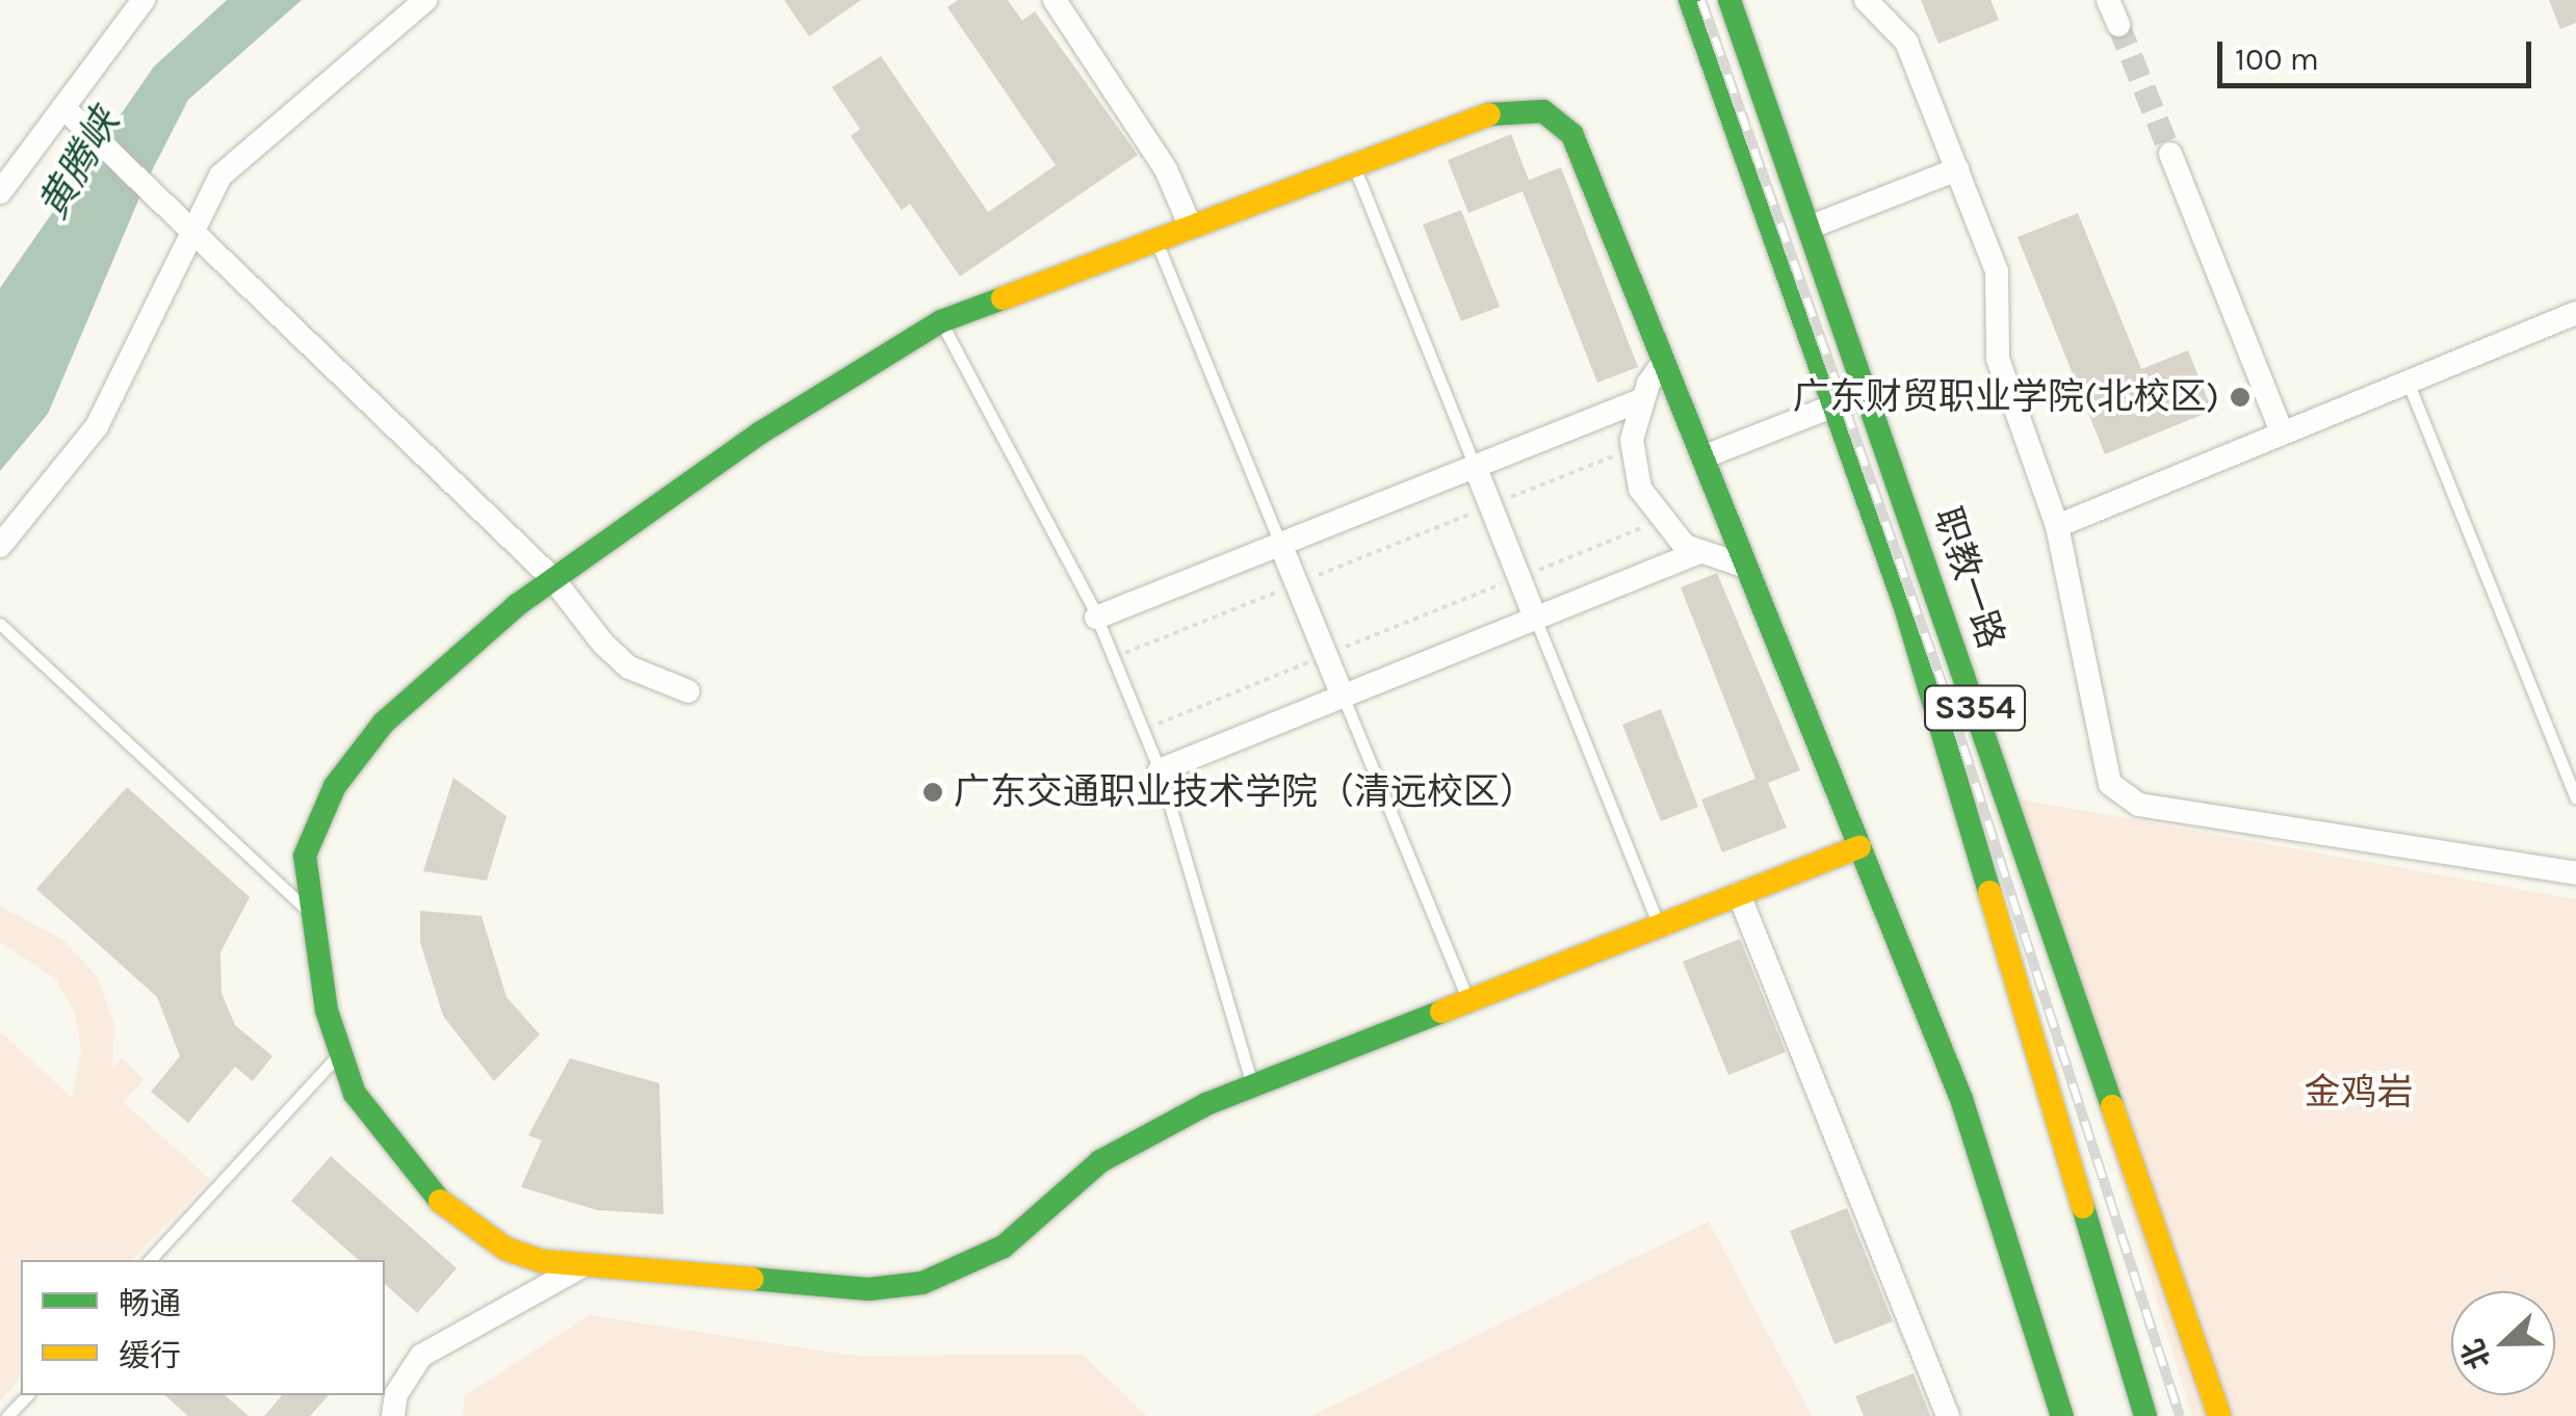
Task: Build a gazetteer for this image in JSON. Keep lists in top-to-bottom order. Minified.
{"streets":{"street":["职教一路","S354"]},"water":["黄腾峡"],"parks":["金鸡岩"],"places":["广东财贸职业学院(北校区)","广东交通职业技术学院（清远校区）"],"legend":["畅通","缓行"],"scale_bar":"100 m","north":"left"}
